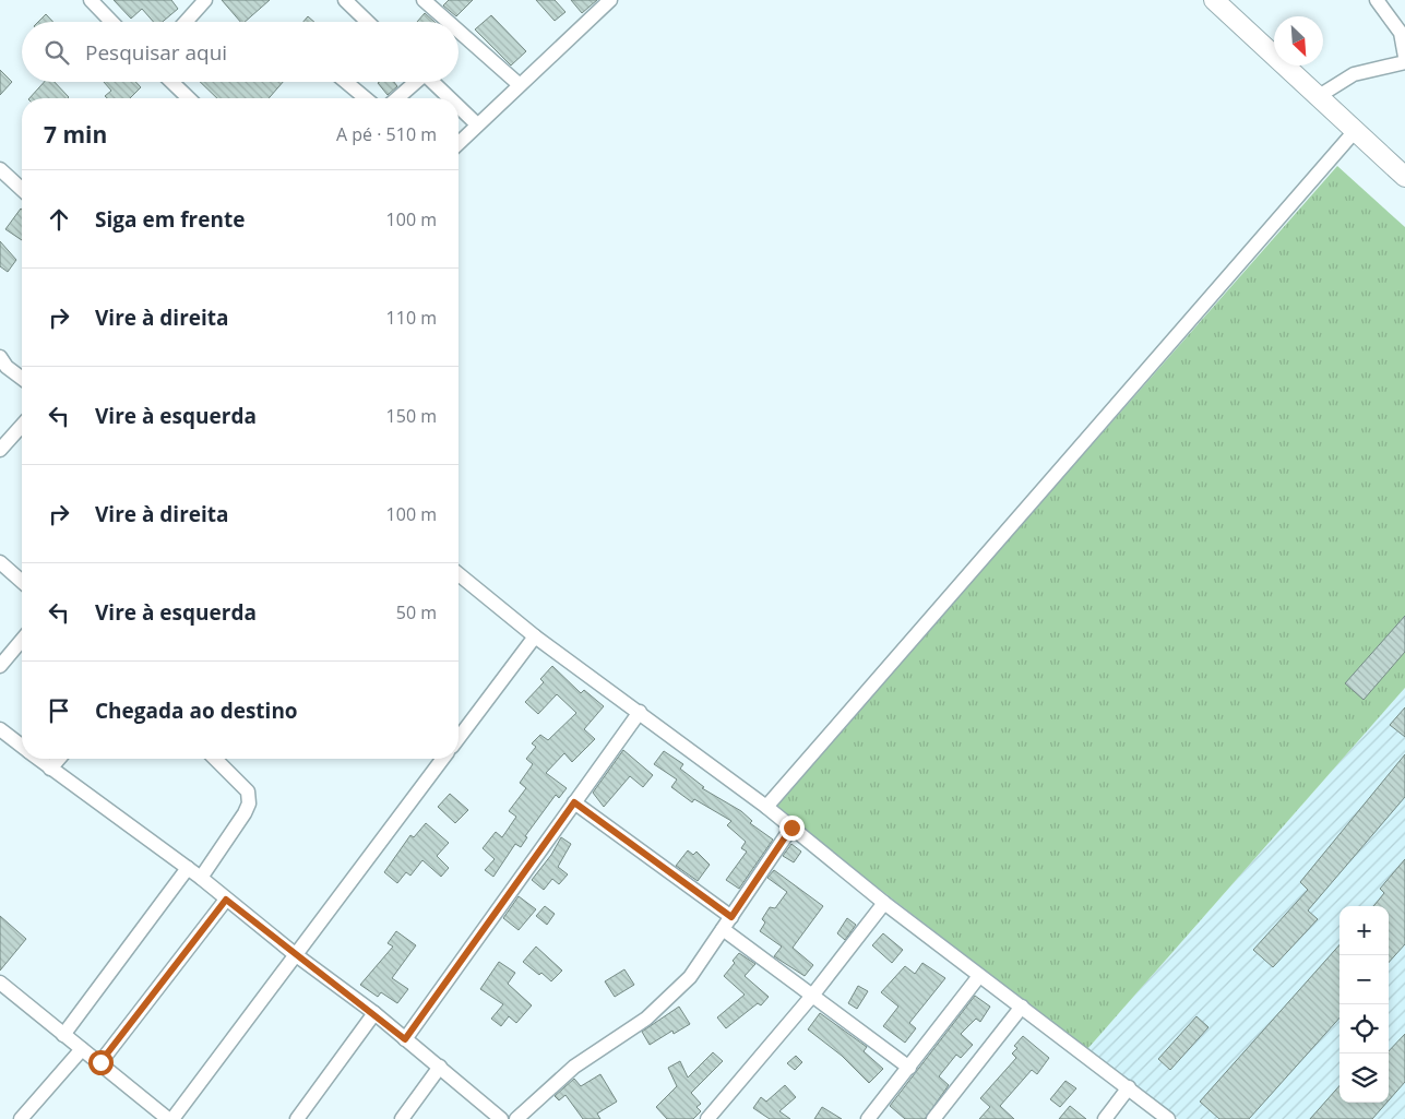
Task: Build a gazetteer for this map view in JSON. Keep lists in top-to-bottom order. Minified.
{"north":"bottom right","page":{"search":"Pesquisar aqui","heading":["7 min","A pé · 510 m"],"list":[["Siga em frente","100 m"],["Vire à direita","110 m"],["Vire à esquerda","150 m"],["Vire à direita","100 m"],["Vire à esquerda","50 m"],"Chegada ao destino"],"map_buttons":["+","−"]}}
